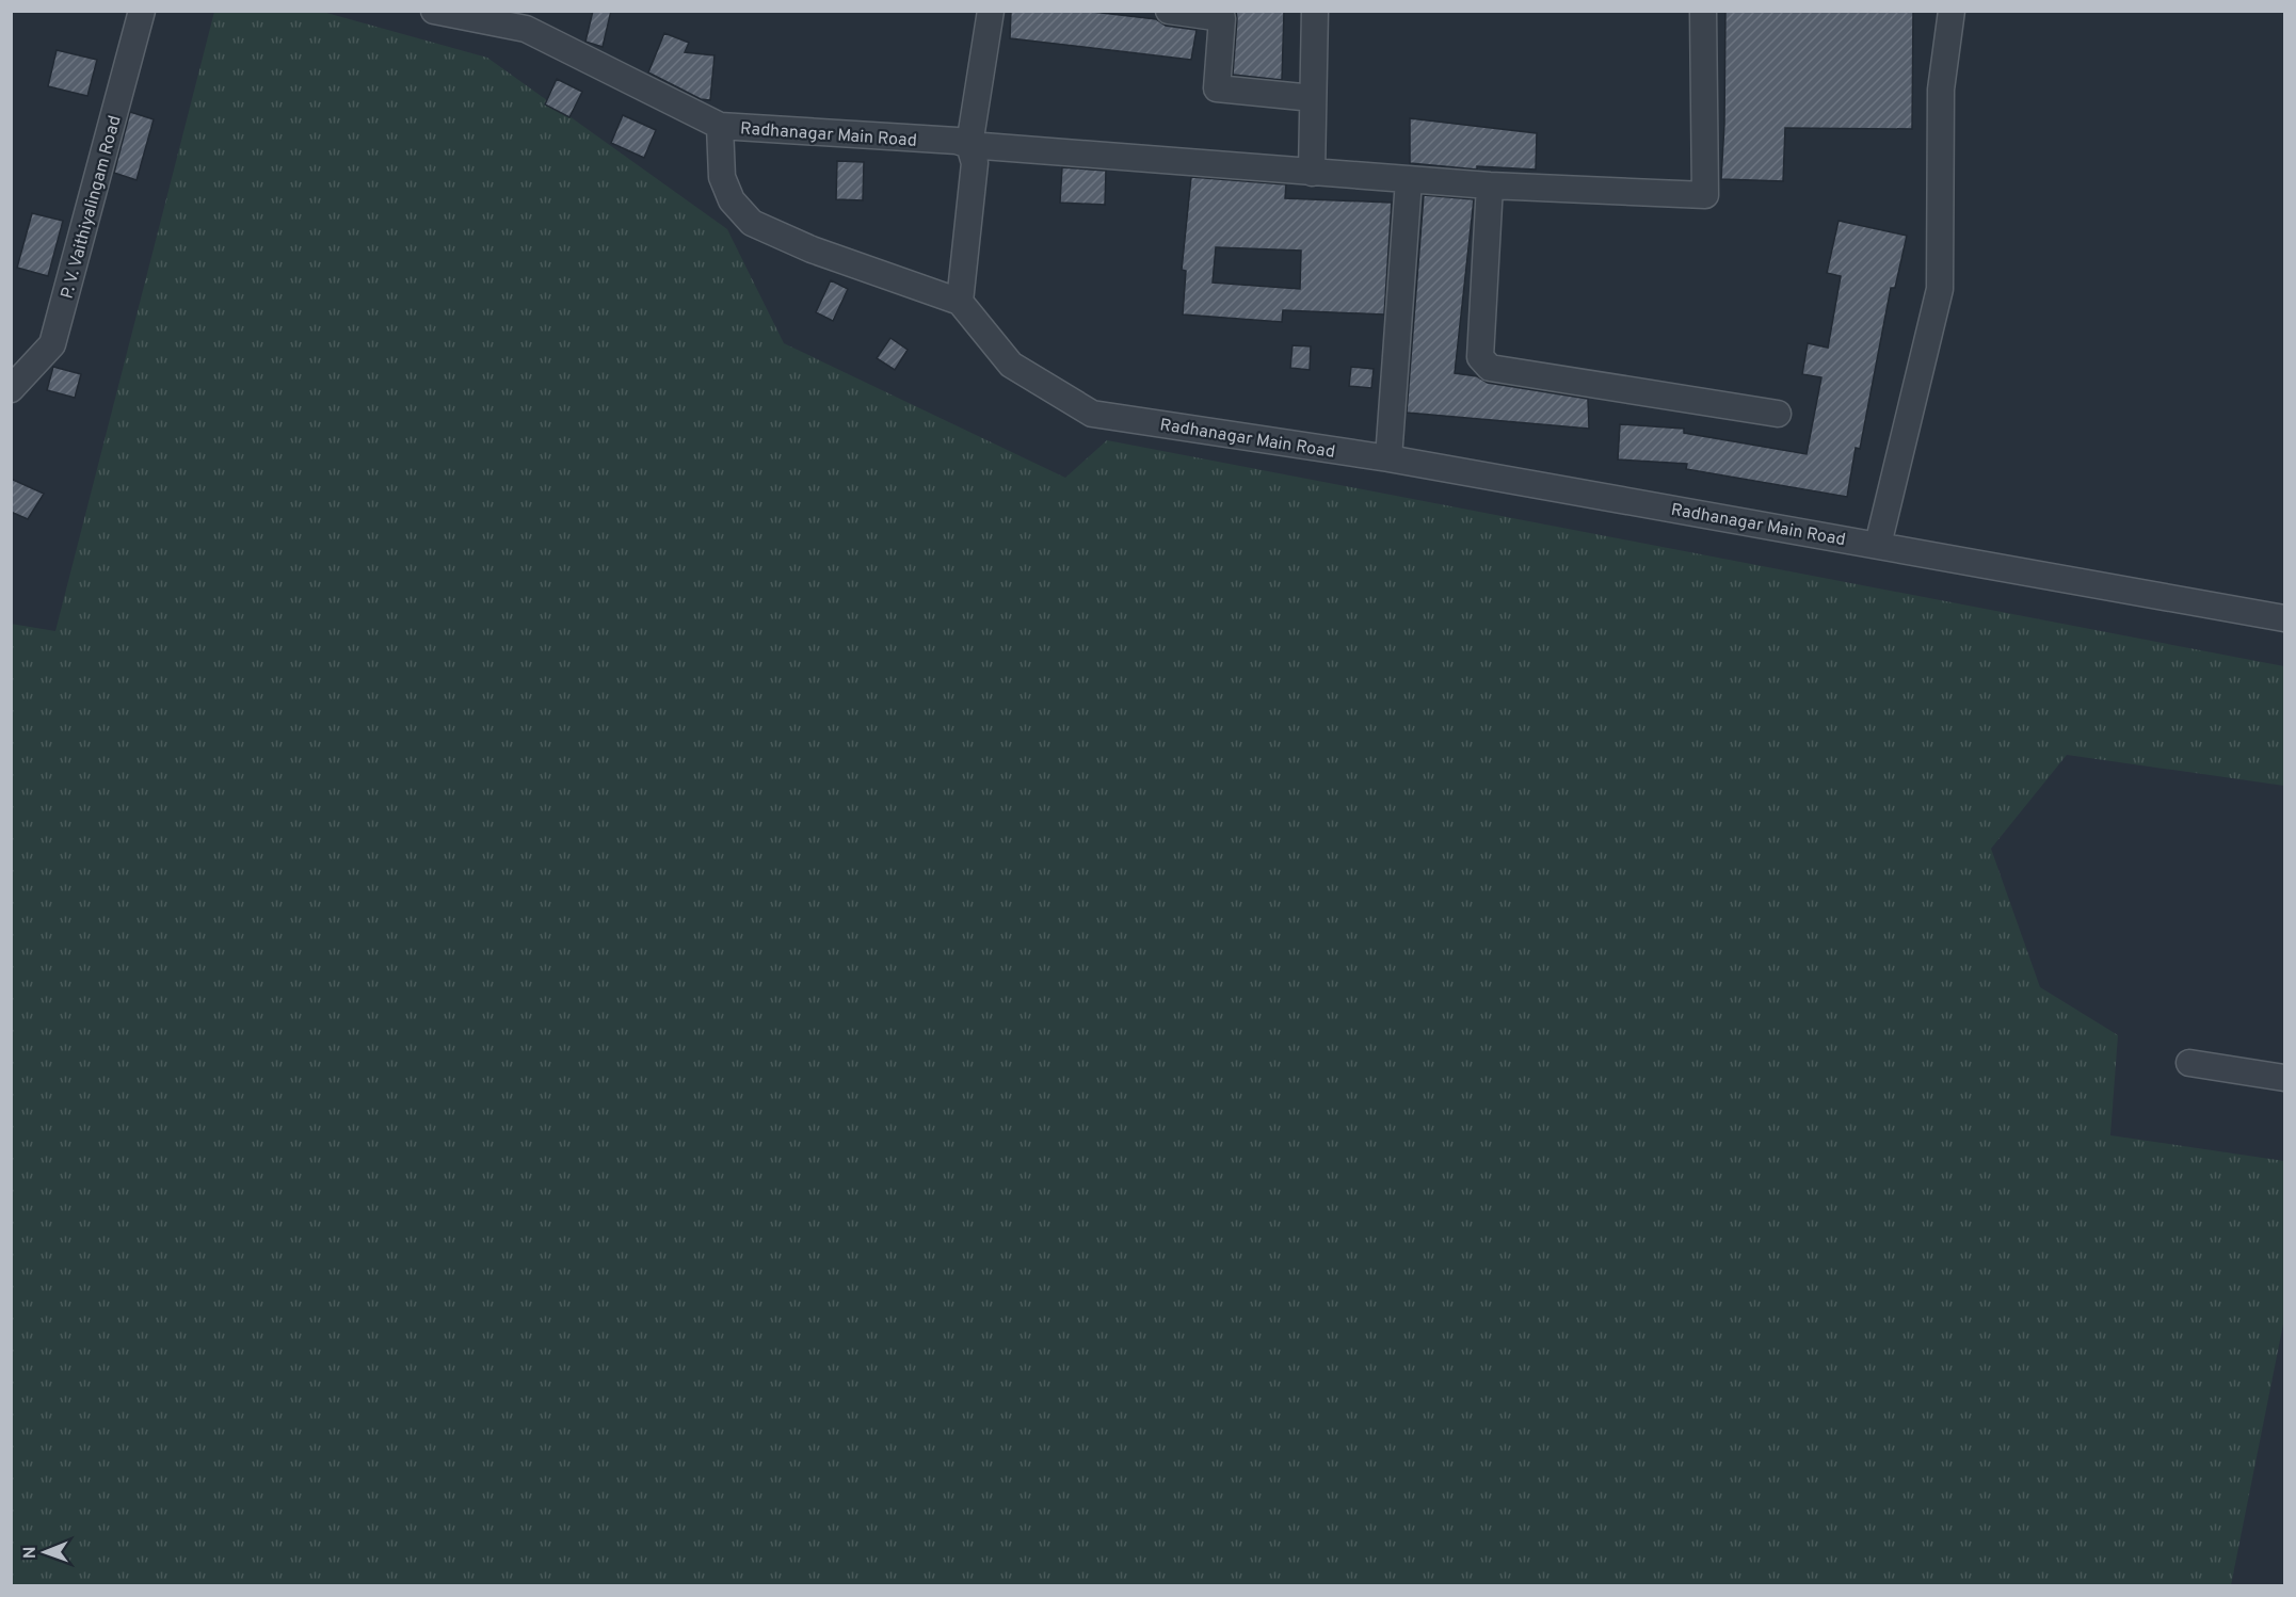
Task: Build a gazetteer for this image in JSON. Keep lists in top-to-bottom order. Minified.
{"streets":{"street":["Radhanagar Main Road","P. V. Vaithiyalingam Road"]},"north":"left"}
